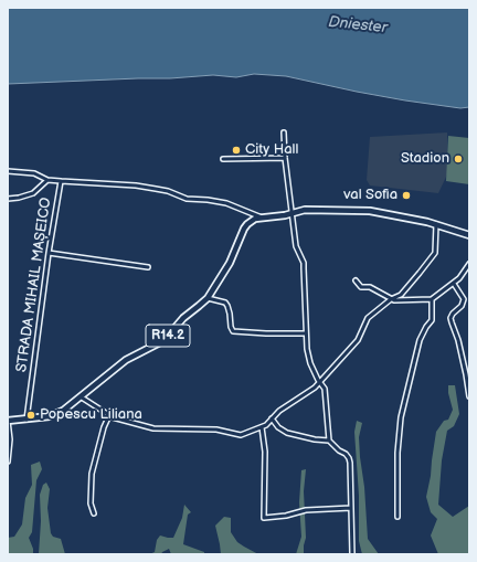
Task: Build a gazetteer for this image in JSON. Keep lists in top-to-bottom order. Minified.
{"streets":{"main road":["R14.2"],"street":["STRADA MIHAIL MAȘEICO"]},"crossings":[["STRADA MIHAIL MAȘEICO","R14.2"]],"water":["Dniester"],"places":["City Hall","Stadion","val Sofia","Popescu Liliana"]}
